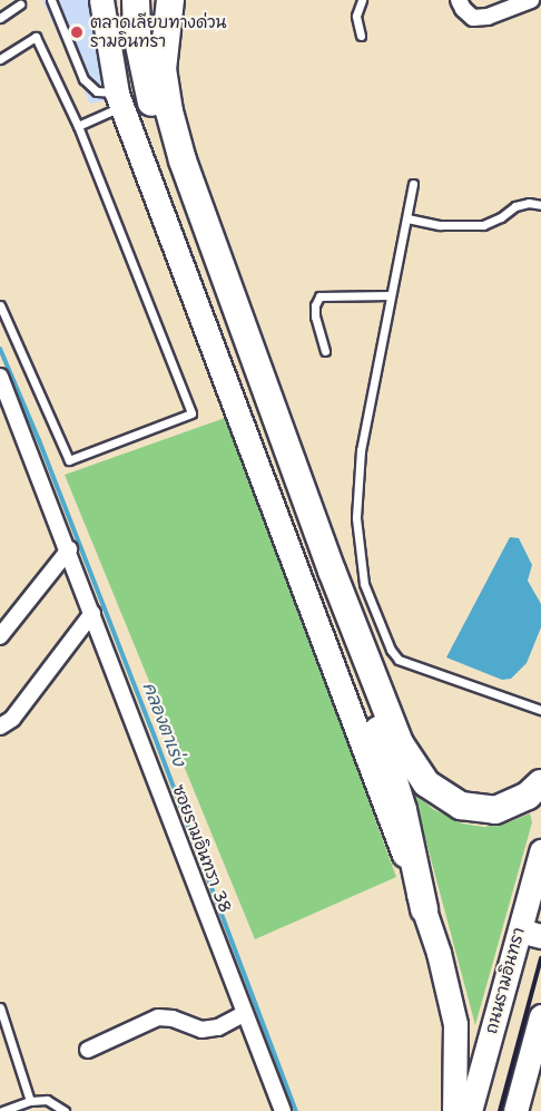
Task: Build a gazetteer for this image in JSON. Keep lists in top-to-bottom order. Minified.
{"streets":{"main road":["ถนนรามอินทรา"],"street":["ซอยรามอินทรา 38"]},"water":["คลองตาเร่ง"],"places":["ตลาดเลียบทางด่วน รามอินทรา"]}
